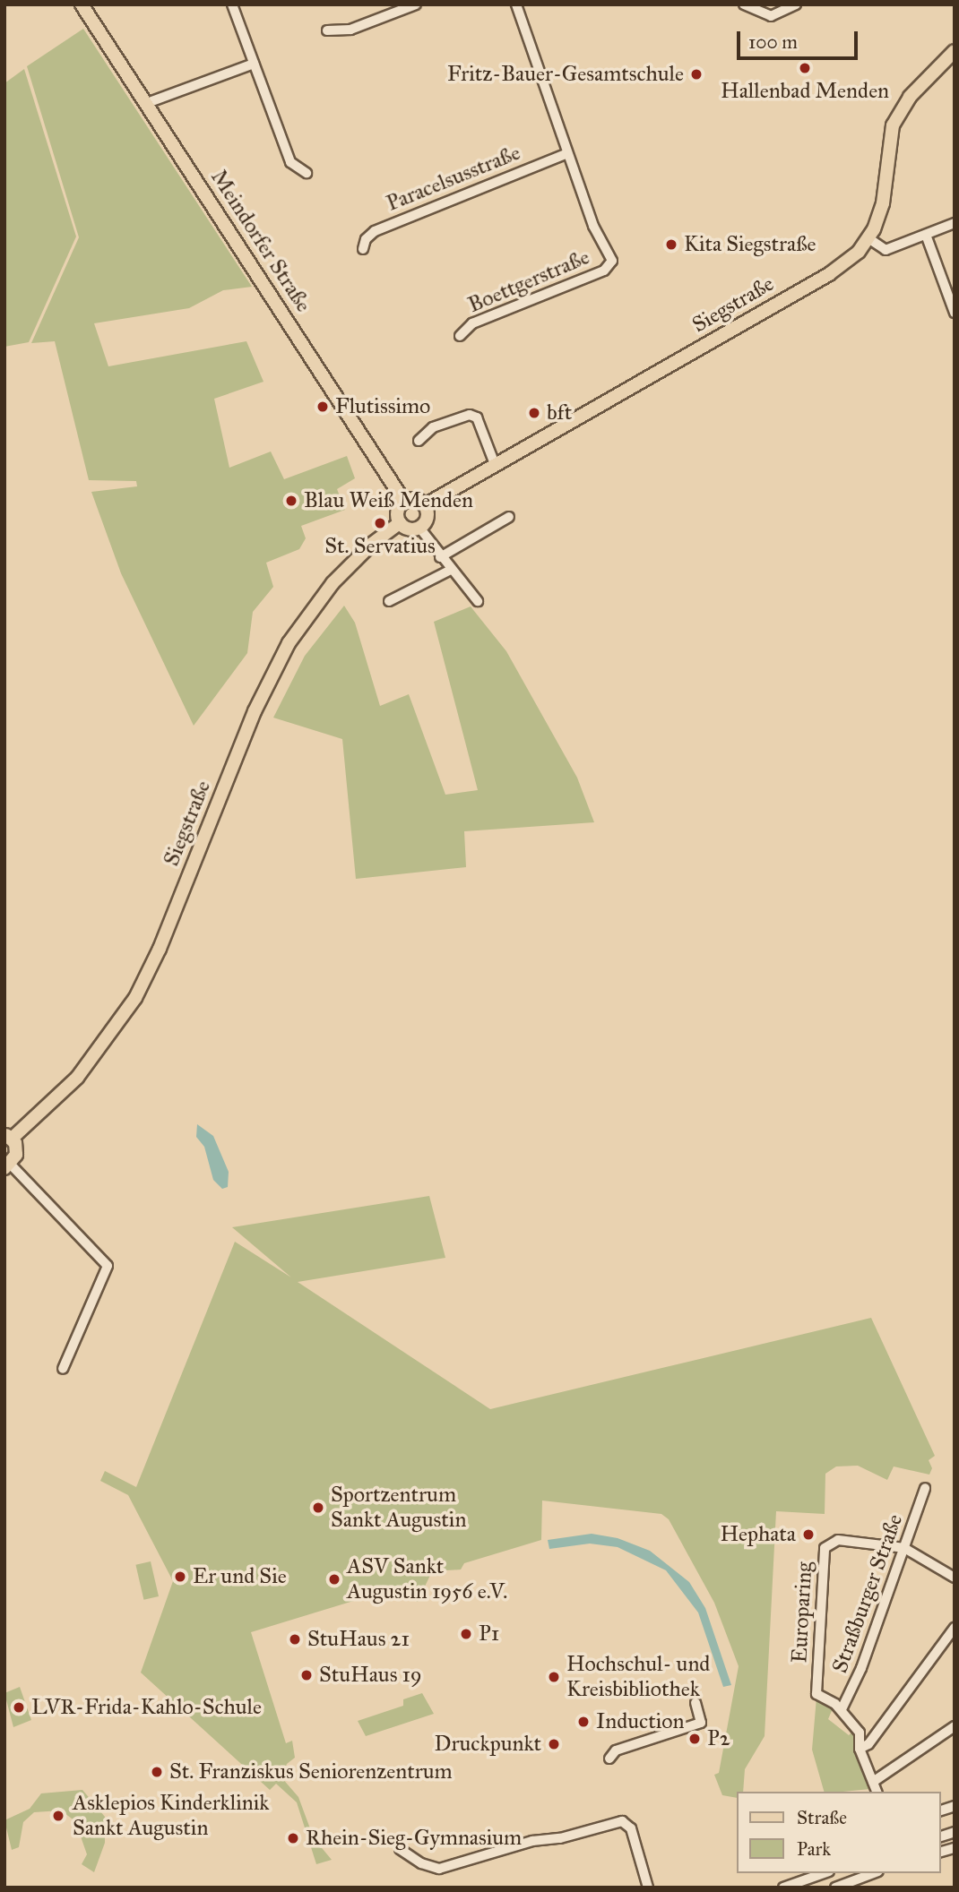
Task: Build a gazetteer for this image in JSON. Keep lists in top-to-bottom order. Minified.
{"streets":{"main road":["Meindorfer Straße","Siegstraße"],"street":["Paracelsusstraße","Boettgerstraße","Straßburger Straße","Europaring"]},"crossings":[["Paracelsusstraße","Boettgerstraße"],["Meindorfer Straße","Siegstraße"],["Straßburger Straße","Europaring"]],"places":["Hallenbad Menden","Fritz-Bauer-Gesamtschule","Kita Siegstraße","Flutissimo","bft","Blau Weiß Menden","St. Servatius","Sportzentrum Sankt Augustin","Hephata","Er und Sie","ASV Sankt Augustin 1956 e.V.","P1","StuHaus 21","StuHaus 19","Hochschul- und Kreisbibliothek","LVR-Frida-Kahlo-Schule","Induction","P2","Druckpunkt","St. Franziskus Seniorenzentrum","Asklepios Kinderklinik Sankt Augustin","Rhein-Sieg-Gymnasium"],"legend":["Straße","Park"],"scale_bar":"100 m"}
